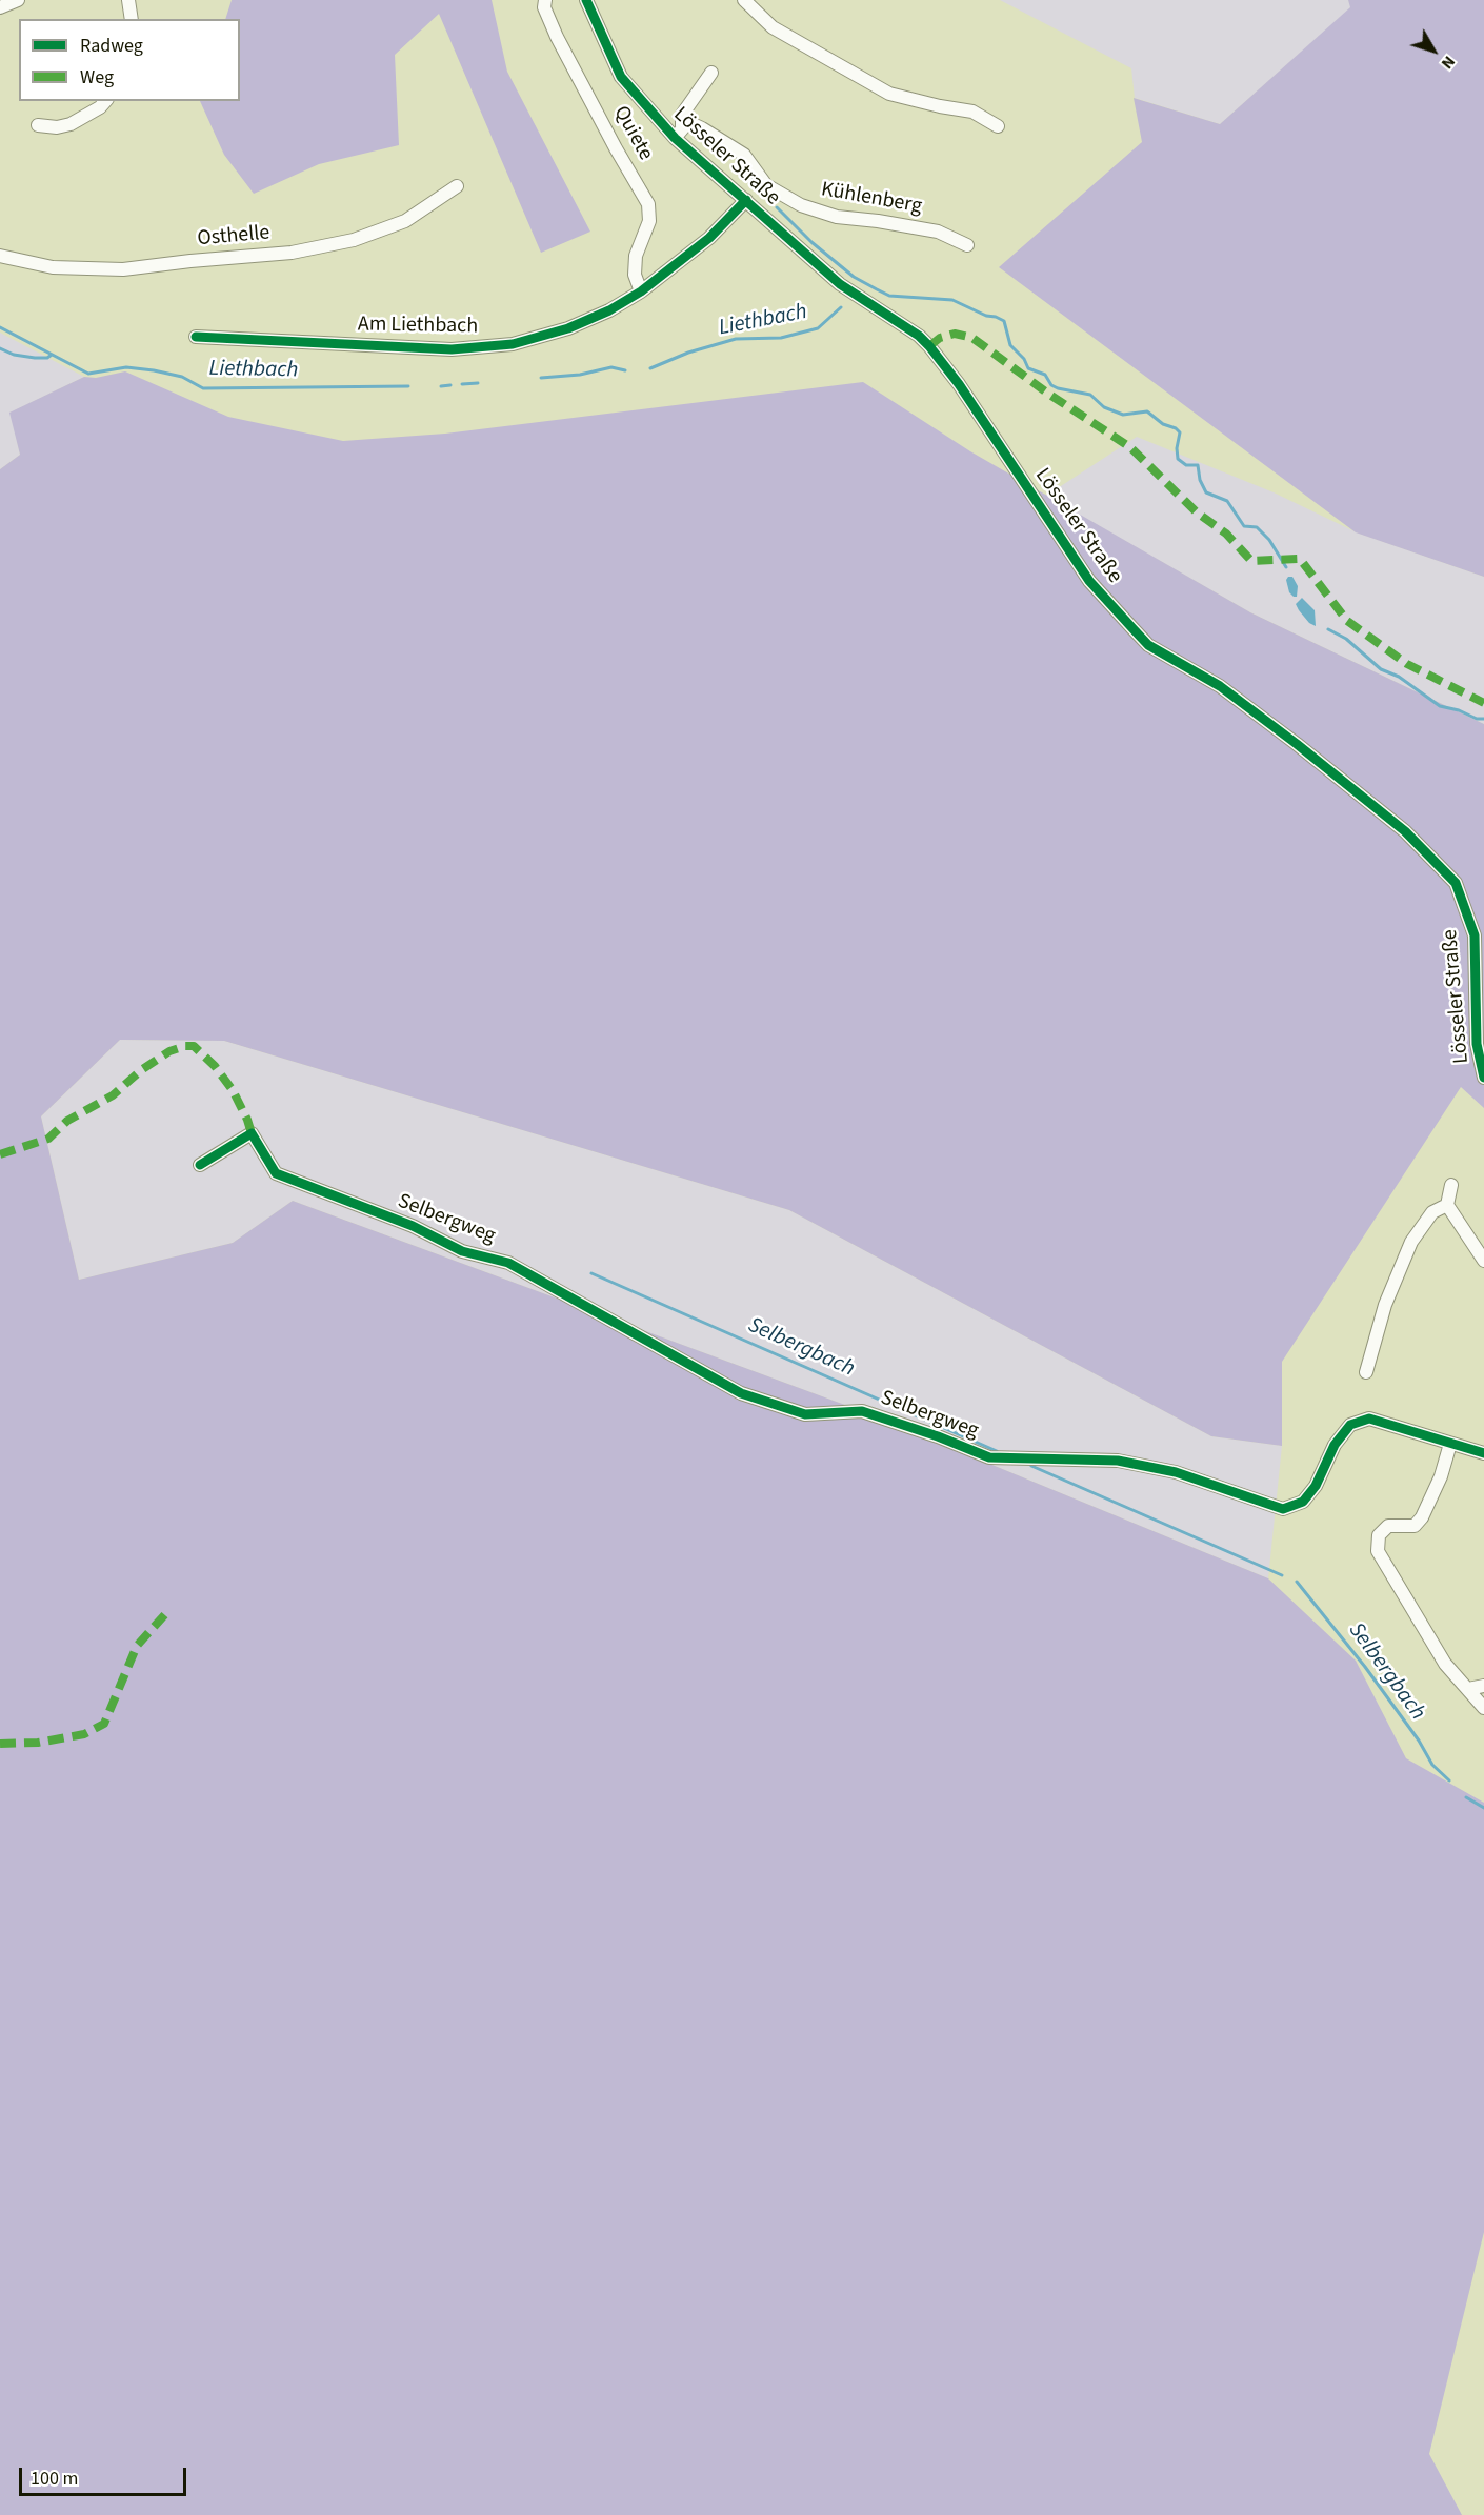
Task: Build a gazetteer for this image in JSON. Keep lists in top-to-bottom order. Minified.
{"streets":{"street":["Quiete","Lösseler Straße","Kühlenberg","Osthelle","Am Liethbach","Selbergweg"]},"crossings":[["Quiete","Am Liethbach"],["Lösseler Straße","Am Liethbach"]],"water":["Liethbach","Selbergbach"],"legend":["Radweg","Weg"],"scale_bar":"100 m","north":"bottom right"}
